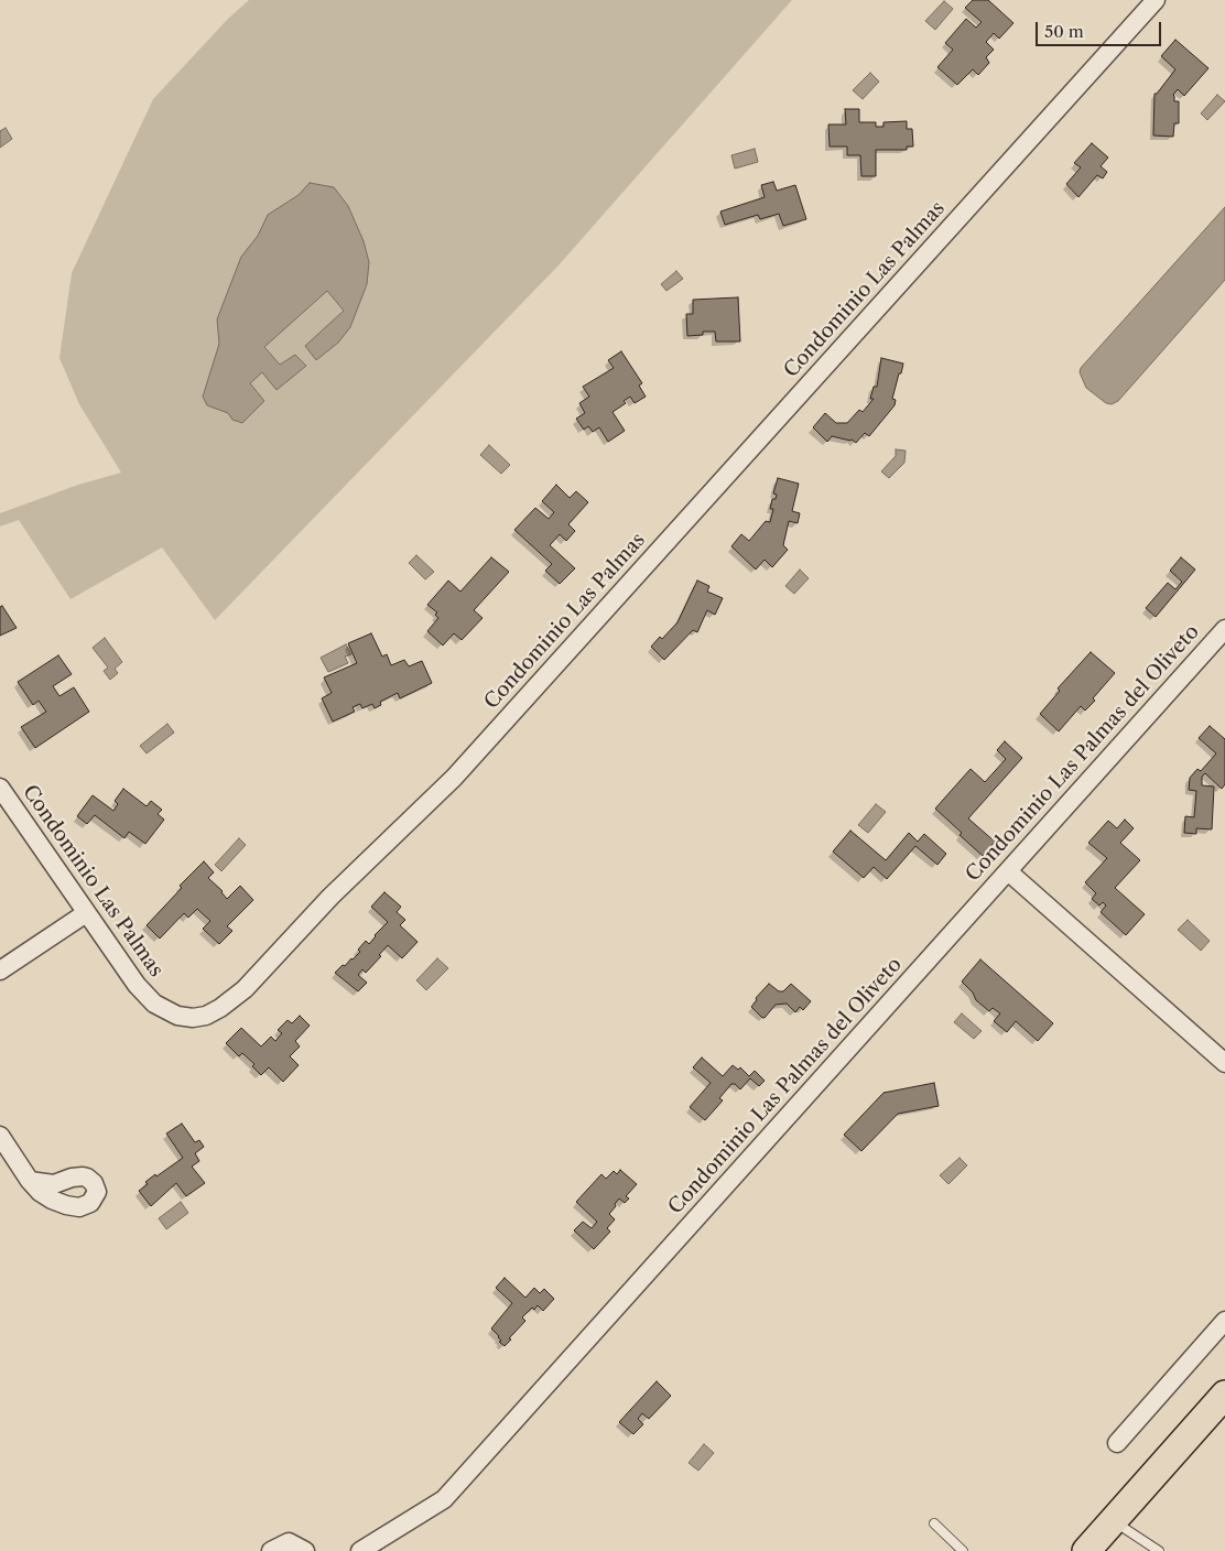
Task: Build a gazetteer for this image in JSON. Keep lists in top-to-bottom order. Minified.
{"streets":{"street":["Condominio Las Palmas","Condominio Las Palmas del Oliveto"]},"scale_bar":"50 m"}
